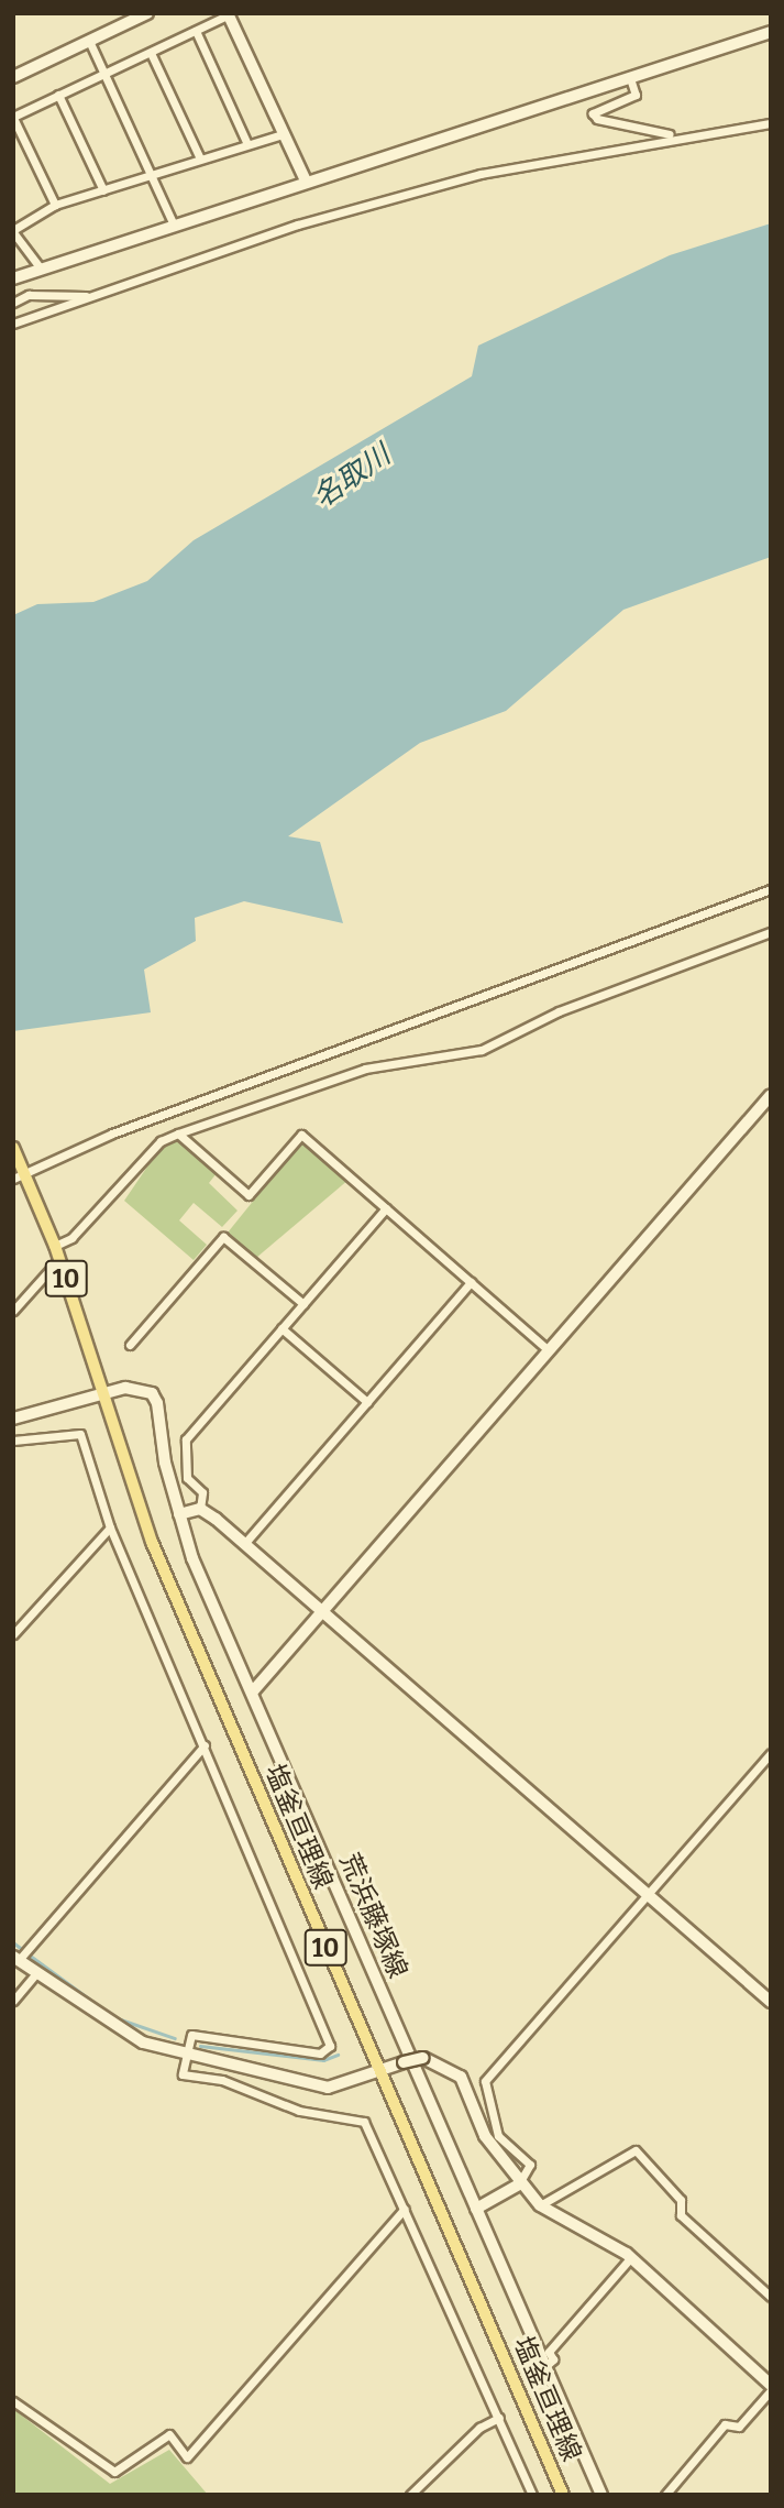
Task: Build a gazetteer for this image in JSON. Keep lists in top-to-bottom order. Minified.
{"streets":{"main road":["10","塩釜亘理線"],"street":["荒浜藤塚線"]},"crossings":[["10","塩釜亘理線"],["塩釜亘理線","荒浜藤塚線"]],"water":["名取川"]}
